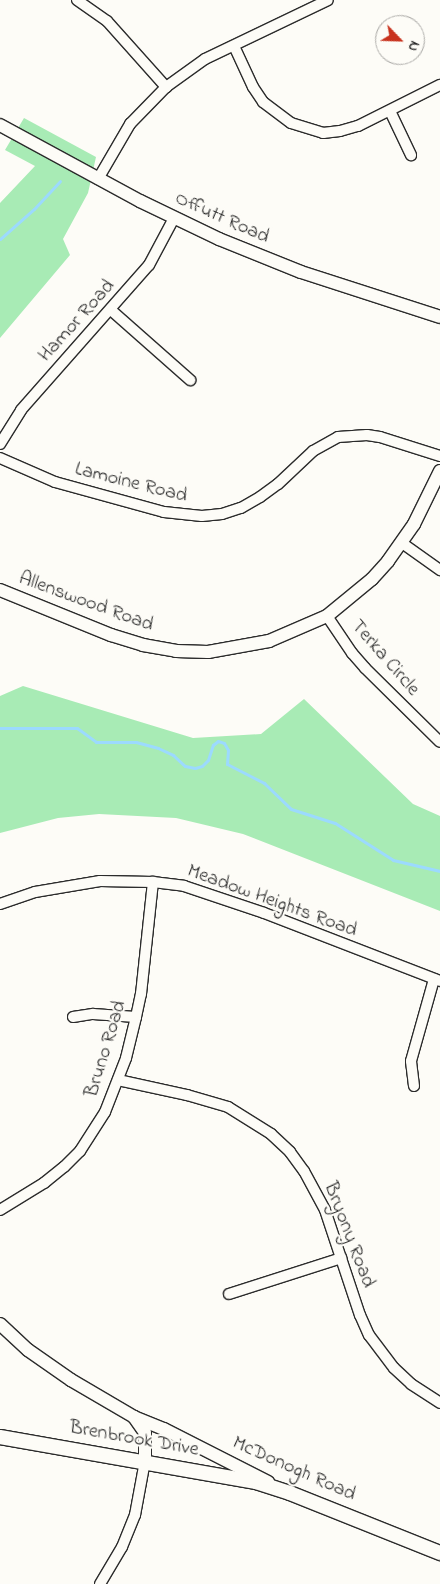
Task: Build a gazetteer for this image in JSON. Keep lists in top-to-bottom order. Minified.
{"streets":{"main road":["Brenbrook Drive","McDonogh Road"],"street":["Offutt Road","Hamor Road","Lamoine Road","Allenswood Road","Terka Circle","Meadow Heights Road","Bruno Road","Bryony Road"]},"crossings":[["Offutt Road","Hamor Road"],["Allenswood Road","Terka Circle"],["Meadow Heights Road","Bruno Road"],["Bruno Road","Bryony Road"],["Brenbrook Drive","McDonogh Road"]],"north":"bottom right"}
